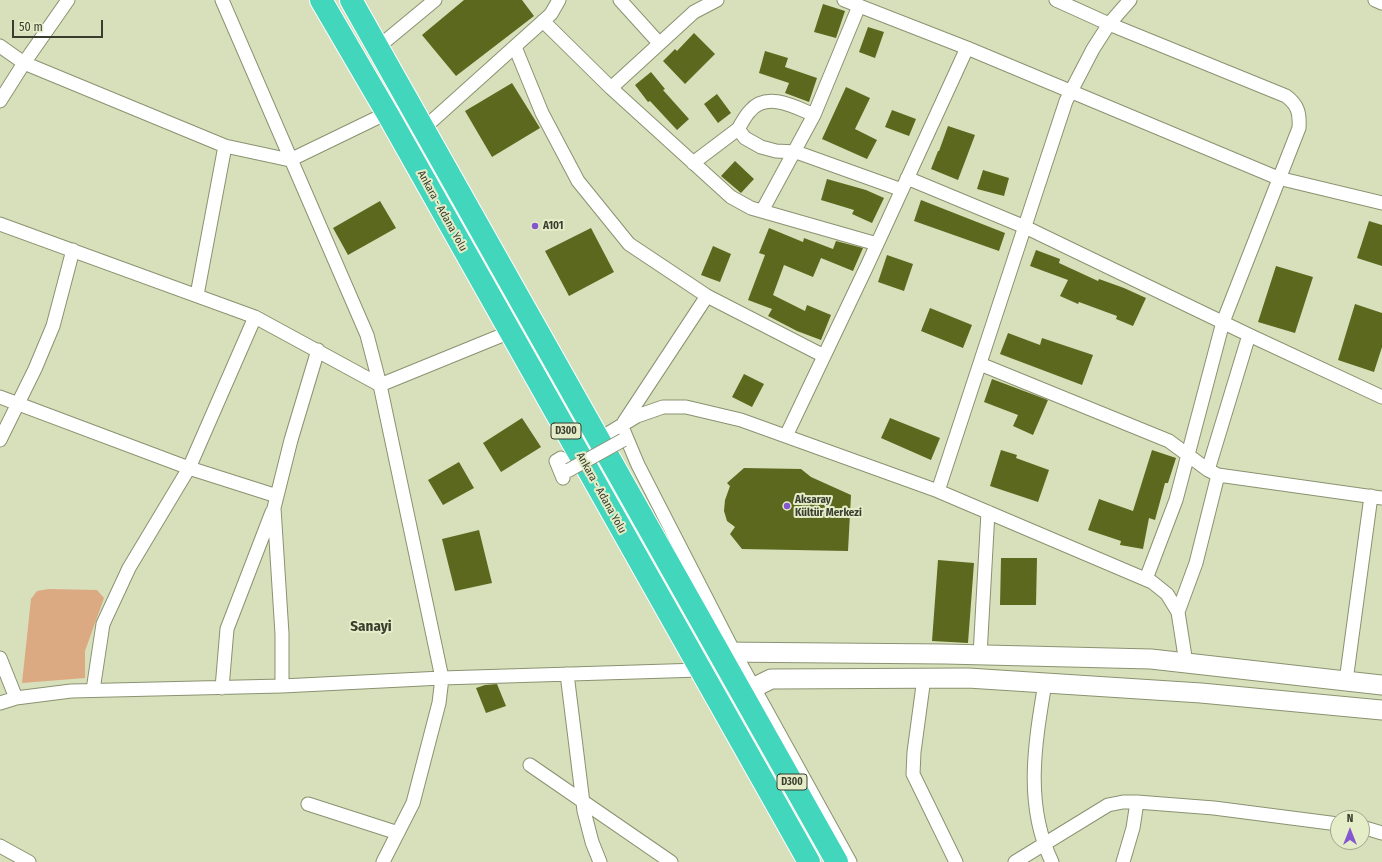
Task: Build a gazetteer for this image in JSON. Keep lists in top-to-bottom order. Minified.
{"streets":{"highway":["Ankara - Adana Yolu","D300"]},"districts":["Sanayi"],"places":["A101","Aksaray Kültür Merkezi"],"scale_bar":"50 m","north":"top"}
